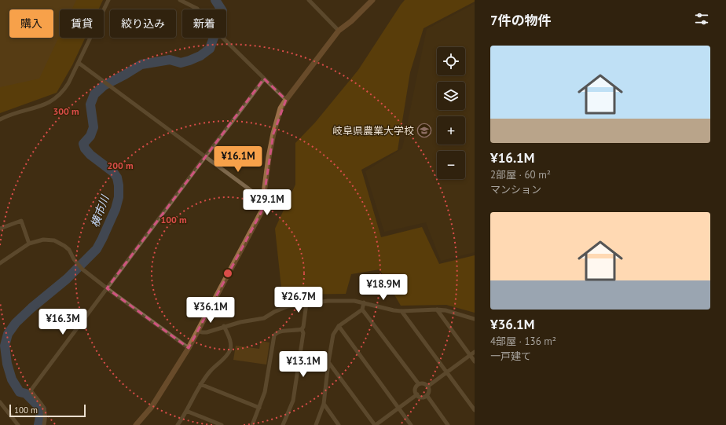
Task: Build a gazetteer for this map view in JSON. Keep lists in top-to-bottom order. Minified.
{"water":["横市川"],"places":{"school or university":["岐阜県農業大学校"]},"scale_bar":"100 m","page":{"heading":"7件の物件","chip":["購入","賃貸","絞り込み","新着"],"list":[{"name":"¥16.1M","note":"2部屋 · 60 m² · マンション"},{"name":"¥36.1M","note":"4部屋 · 136 m² · 一戸建て"}],"map_buttons":["+","−"],"price":["¥16.1M","¥29.1M","¥18.9M","¥26.7M","¥36.1M","¥16.3M","¥13.1M"],"scale":"100 m"},"rings":["300 m","200 m","100 m"]}
